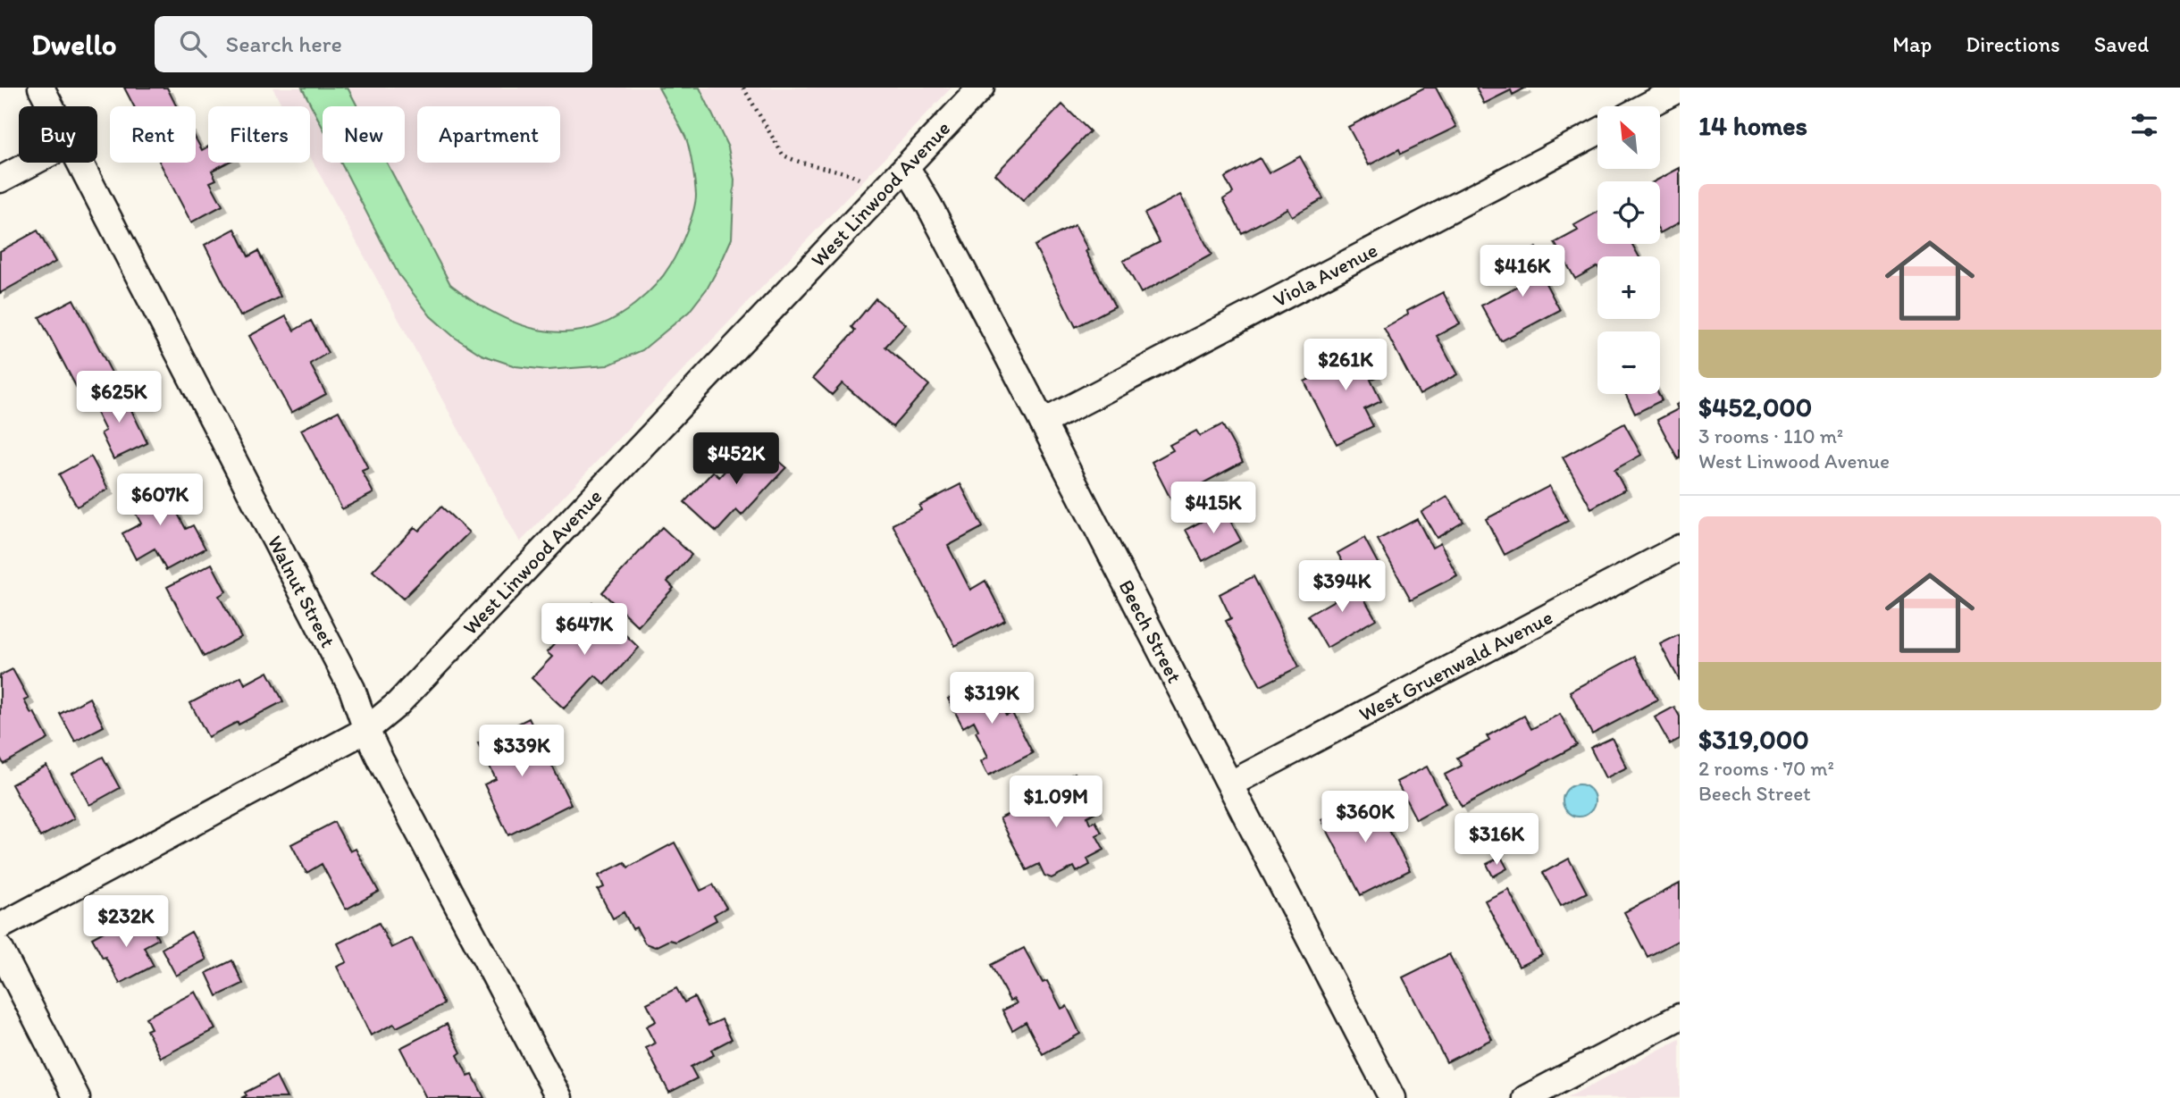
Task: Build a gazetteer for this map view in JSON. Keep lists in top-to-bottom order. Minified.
{"streets":{"street":["West Linwood Avenue","Viola Avenue","Walnut Street","Beech Street","West Gruenwald Avenue"]},"crossings":[["West Linwood Avenue","Walnut Street"],["West Linwood Avenue","Beech Street"],["Viola Avenue","Beech Street"],["Beech Street","West Gruenwald Avenue"]],"north":"top left","page":{"header":"Dwello","search":"Search here","nav":["Map","Directions","Saved"],"heading":"14 homes","map_buttons":["+","−"],"chip":["Buy","Rent","Filters","New","Apartment"],"list":[{"name":"$452,000","note":"3 rooms · 110 m² · West Linwood Avenue"},{"name":"$319,000","note":"2 rooms · 70 m² · Beech Street"}],"price":["$416K","$261K","$625K","$452K","$607K","$415K","$394K","$647K","$319K","$339K","$1.09M","$360K","$316K","$232K"]}}
